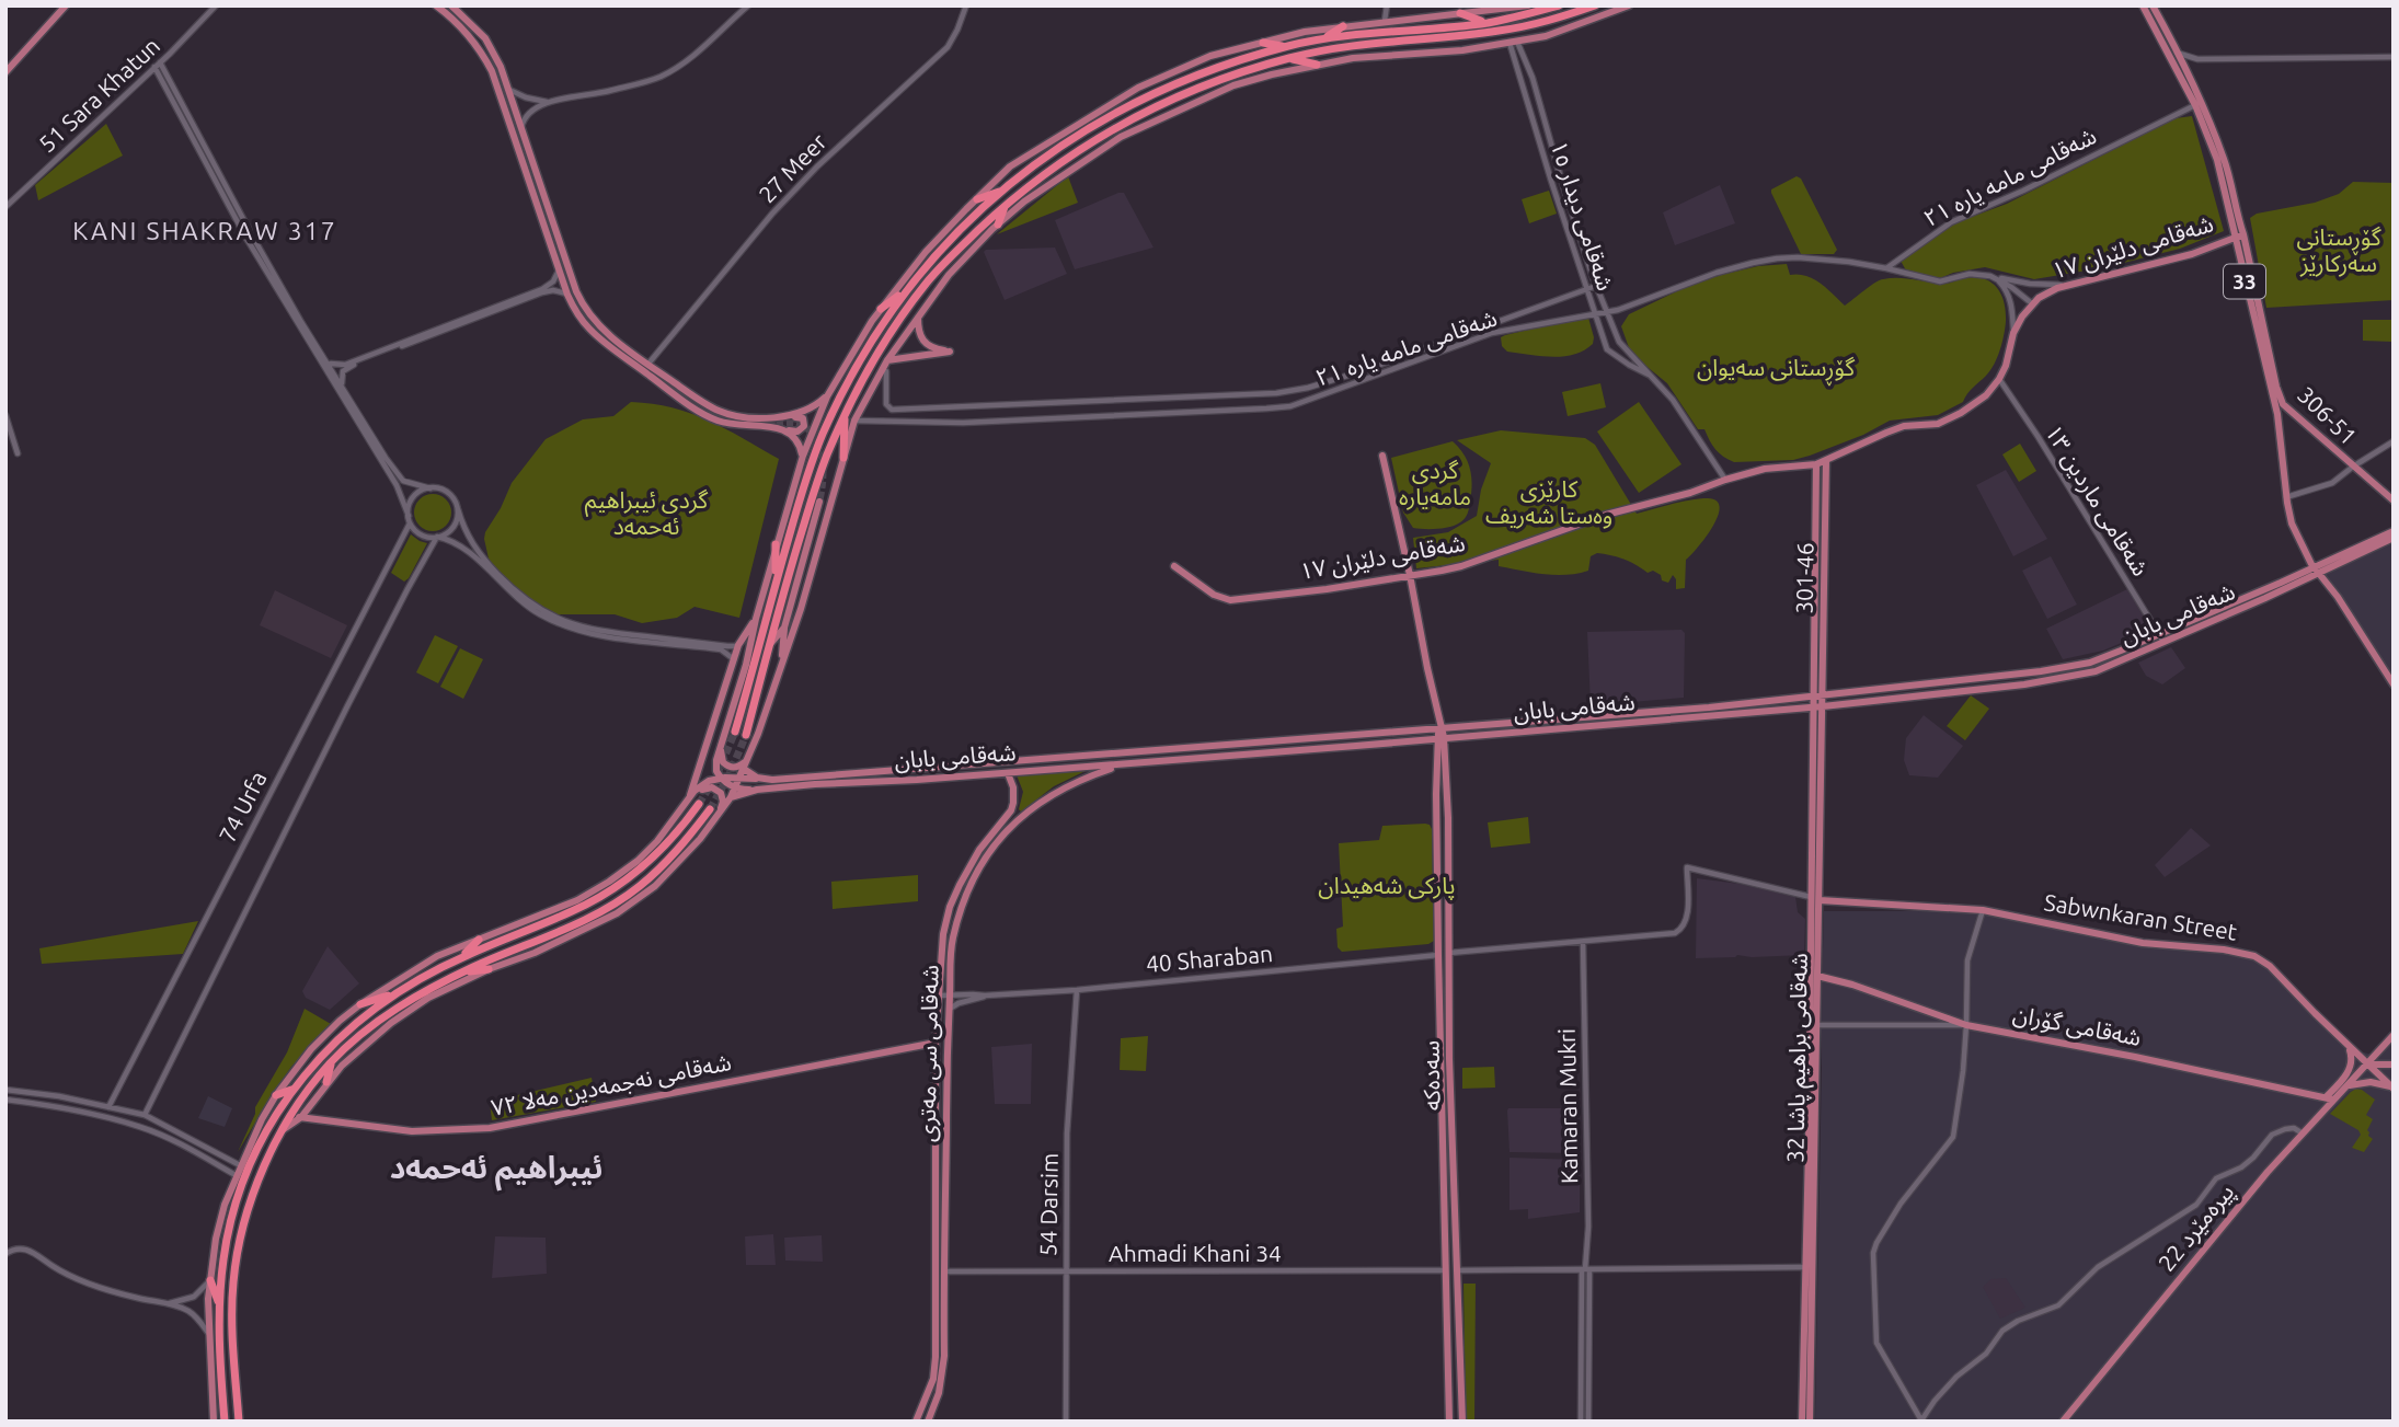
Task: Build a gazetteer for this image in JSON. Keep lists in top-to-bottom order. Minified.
{"streets":{"main road":["شەقامی دلێران ١٧","33","306-51","301-46","شەقامی بابان","Sabwnkaran Street","شەقامی گۆران","شەقامی سی مەتری","شەقامی براهیم پاشا 32","سەدەکە","شەقامی نەجمەدین مەلا ٧٢","22 پیرەمێرد"],"street":["51 Sara Khatun","27 Meer","شەقامی مامە یارە ٢١","شەقامی دیدار ١٥","شەقامی ماردین ١٣","74 Urfa","40 Sharaban","Kamaran Mukri","54 Darsim","Ahmadi Khani 34"]},"crossings":[["شەقامی مامە یارە ٢١","شەقامی دیدار ١٥"],["شەقامی مامە یارە ٢١","33"],["شەقامی دیدار ١٥","شەقامی دلێران ١٧"],["شەقامی دلێران ١٧","33"],["شەقامی دلێران ١٧","شەقامی ماردین ١٣"],["شەقامی دلێران ١٧","301-46"],["شەقامی دلێران ١٧","سەدەکە"],["33","306-51"],["33","شەقامی بابان"],["شەقامی ماردین ١٣","شەقامی بابان"],["301-46","شەقامی براهیم پاشا 32"],["شەقامی بابان","شەقامی سی مەتری"],["شەقامی بابان","شەقامی براهیم پاشا 32"],["شەقامی بابان","سەدەکە"],["Sabwnkaran Street","شەقامی براهیم پاشا 32"],["Sabwnkaran Street","22 پیرەمێرد"],["40 Sharaban","شەقامی سی مەتری"],["40 Sharaban","سەدەکە"],["40 Sharaban","54 Darsim"],["شەقامی گۆران","شەقامی براهیم پاشا 32"],["شەقامی گۆران","22 پیرەمێرد"],["شەقامی سی مەتری","شەقامی نەجمەدین مەلا ٧٢"],["شەقامی سی مەتری","Ahmadi Khani 34"],["سەدەکە","Ahmadi Khani 34"],["54 Darsim","Ahmadi Khani 34"]],"districts":["KANI SHAKRAW 317","ئیبراهیم ئەحمەد"],"parks":["گۆڕستانی سەرکارێز","گۆڕستانی سەیوان","گردی مامەیارە","کارێزی وەستا شەریف","گردی ئیبراھیم ئەحمەد","پارکی شەهیدان"]}
